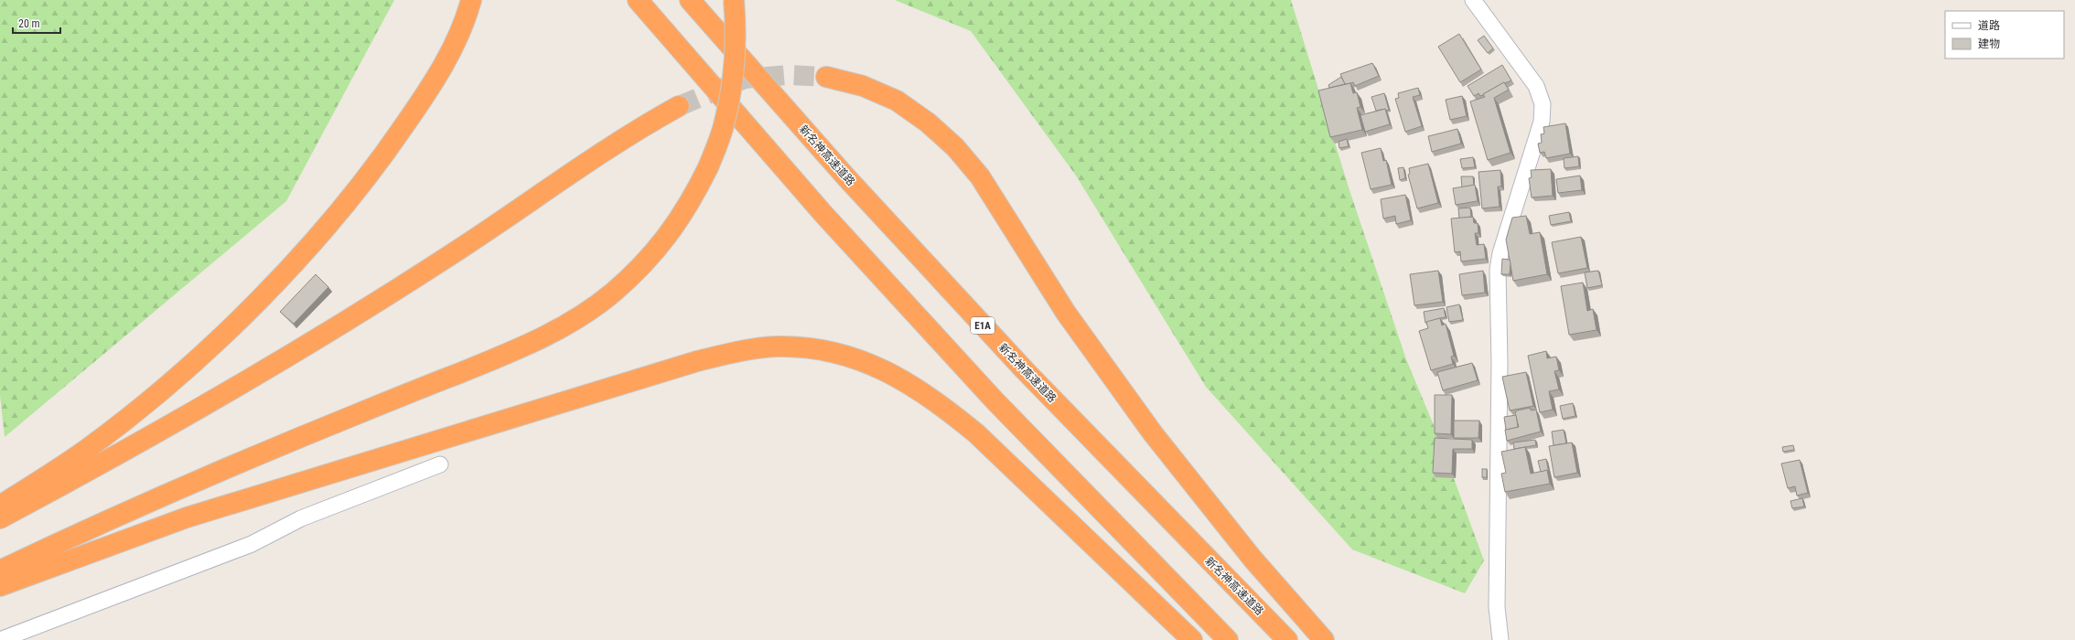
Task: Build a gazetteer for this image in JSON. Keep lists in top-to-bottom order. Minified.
{"streets":{"highway":["新名神高速道路","E1A"]},"legend":["道路","建物"],"scale_bar":"20 m"}
